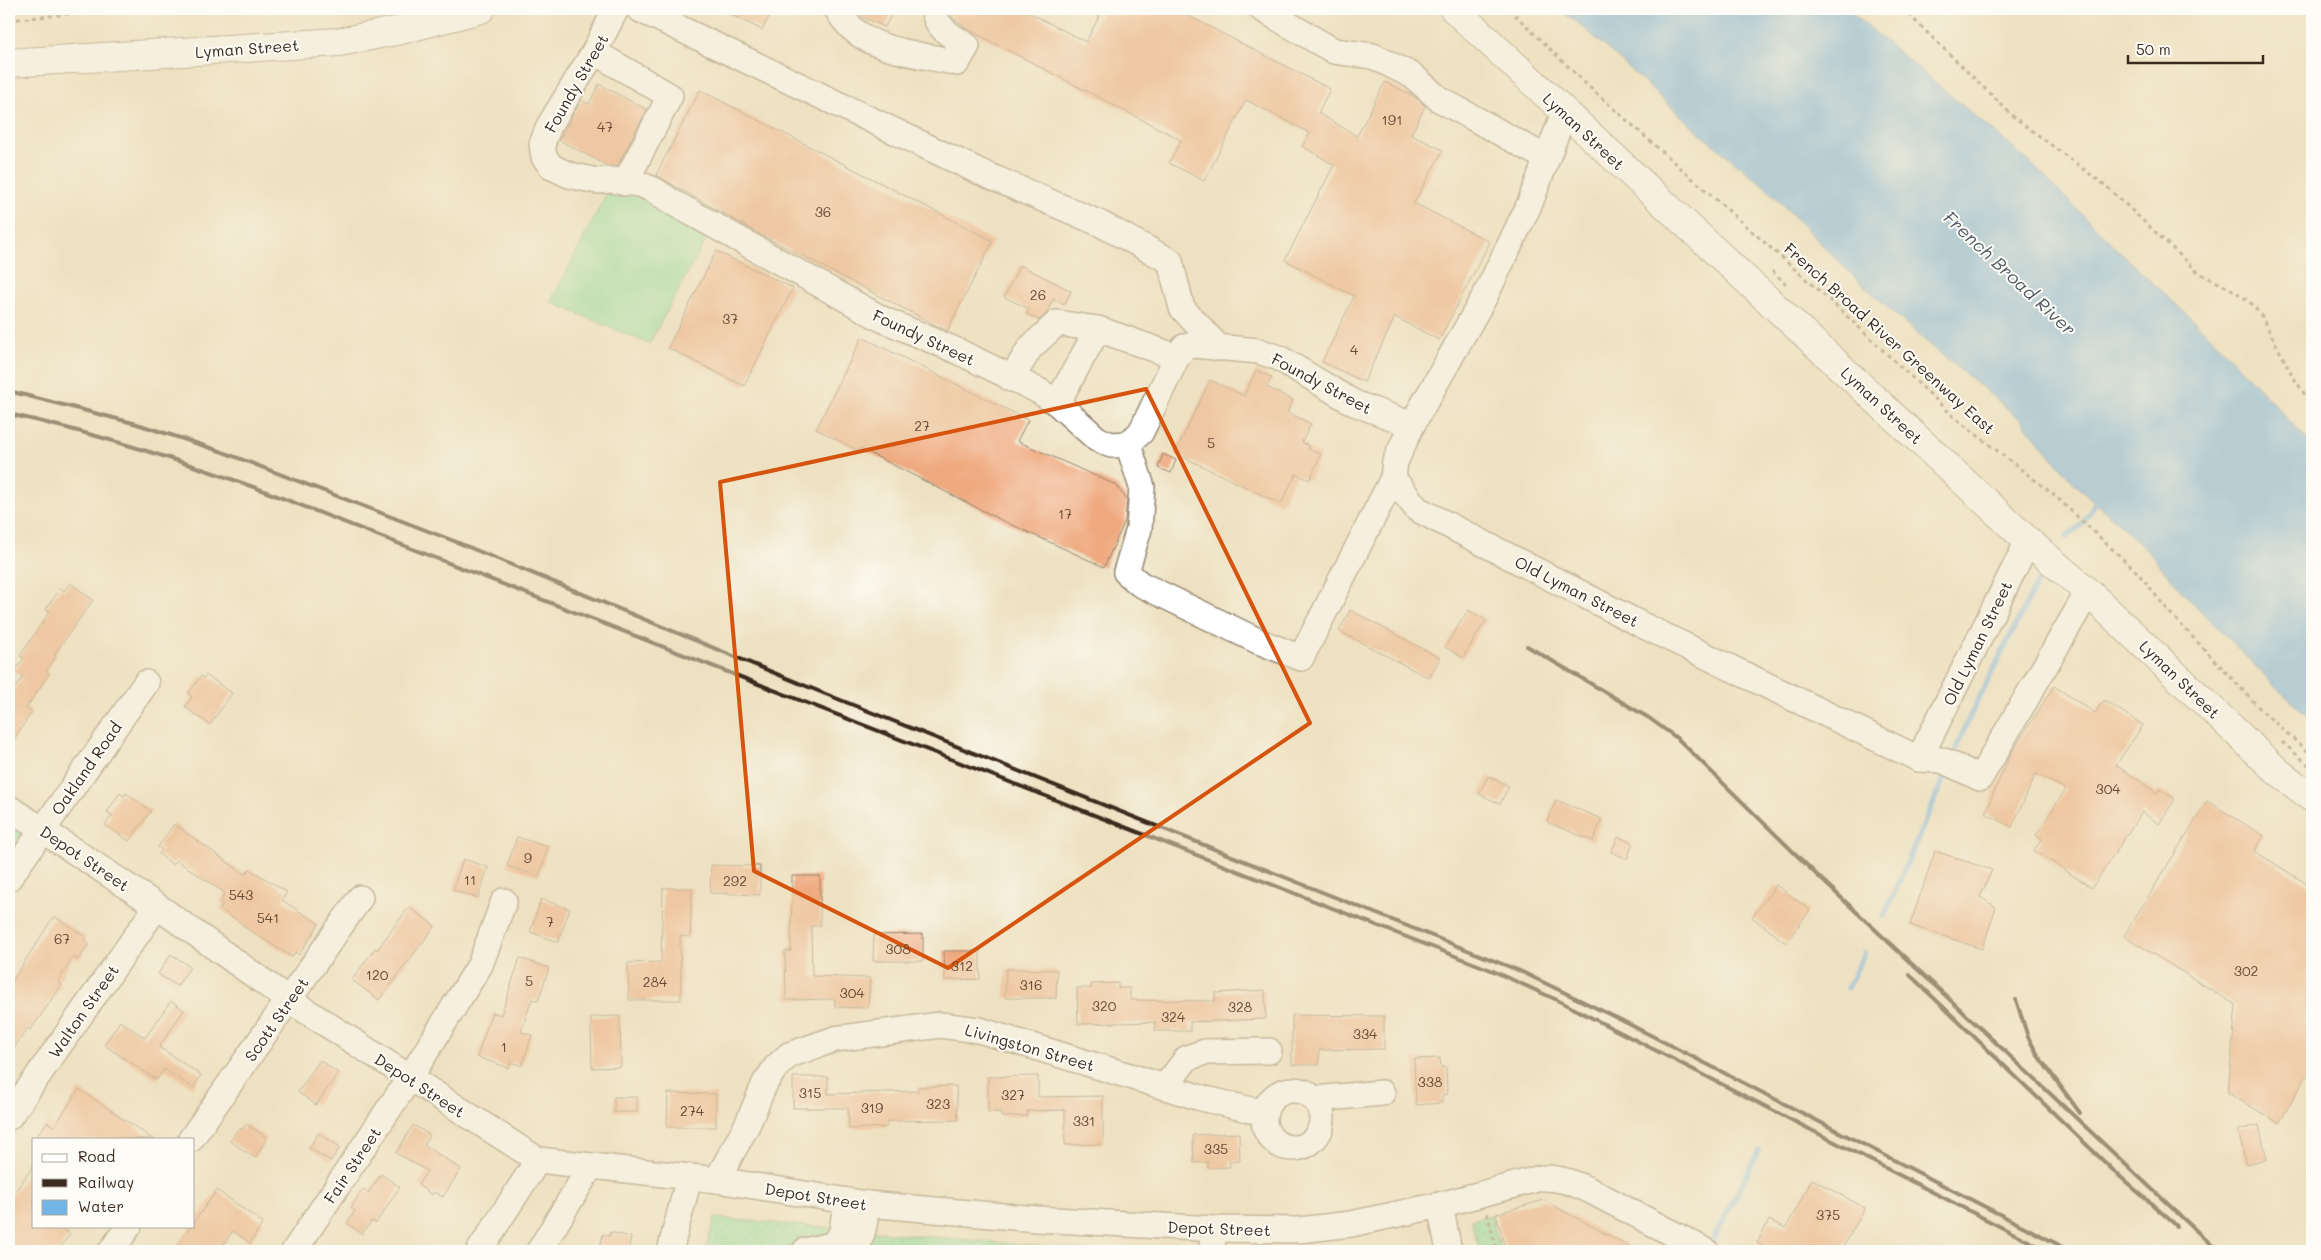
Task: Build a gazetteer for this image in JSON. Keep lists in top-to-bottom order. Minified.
{"streets":{"main road":["Lyman Street"],"street":["Foundy Street","Old Lyman Street","Oakland Road","Depot Street","Walton Street","Scott Street","Livingston Street","Fair Street"],"path":["French Broad River Greenway East"]},"crossings":[["Lyman Street","Old Lyman Street"],["Oakland Road","Depot Street"],["Depot Street","Walton Street"],["Depot Street","Scott Street"],["Depot Street","Livingston Street"],["Depot Street","Fair Street"]],"water":["French Broad River"],"house_numbers":["191","47","36","26","37","4","27","5","17","304","9","11","292","543","541","7","67","308","312","302","120","5","284","316","304","320","328","324","334","1","338","315","327","323","319","274","331","335","375"],"legend":["Road","Railway","Water"],"scale_bar":"50 m"}
